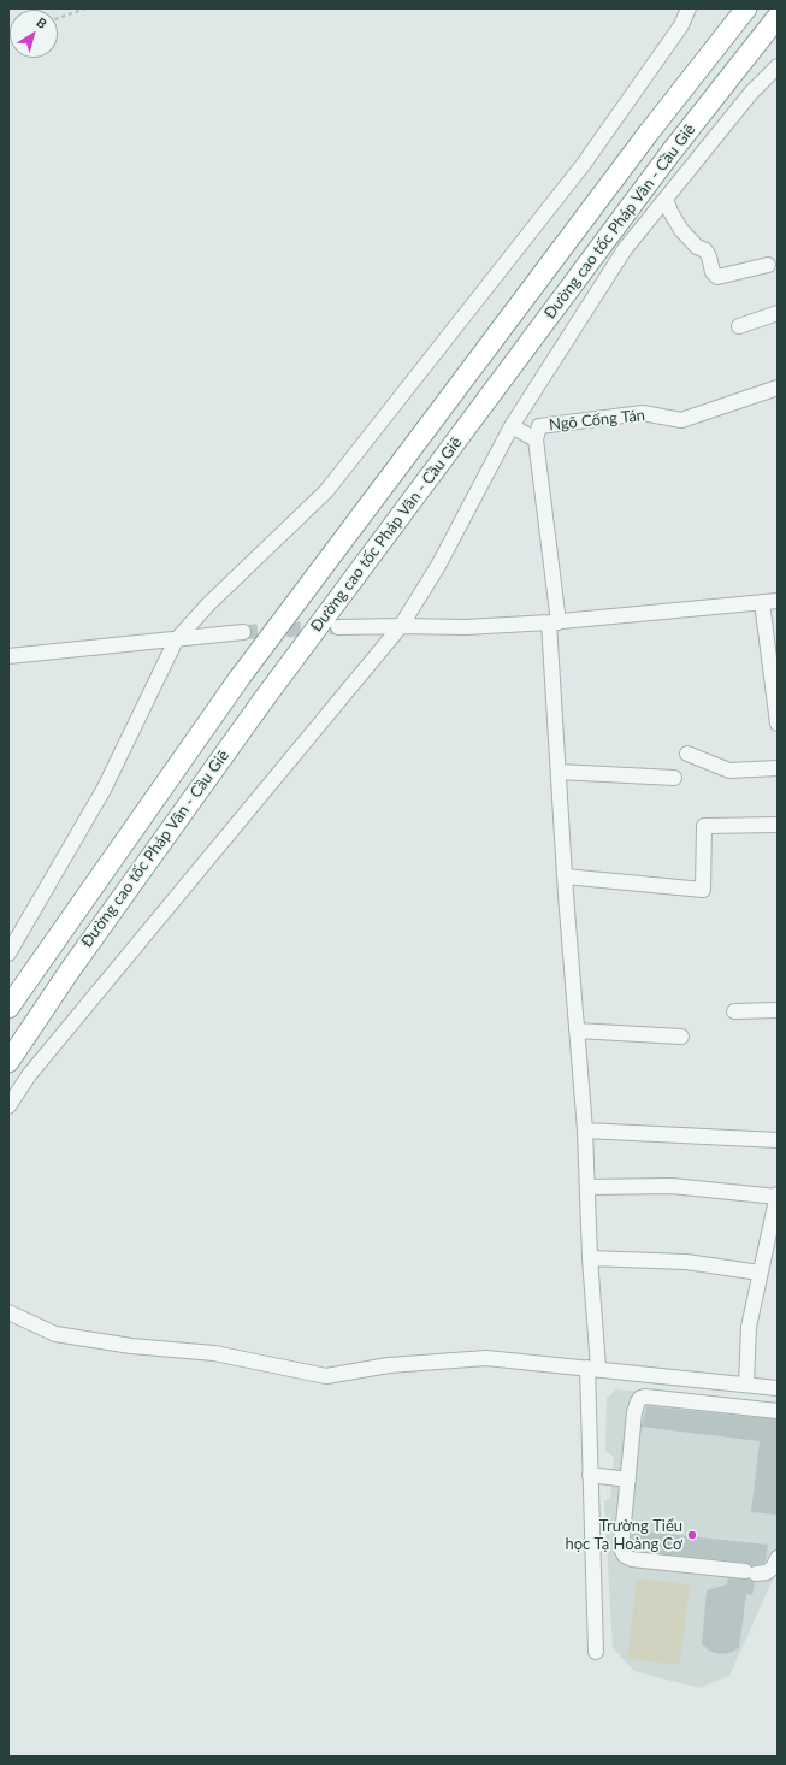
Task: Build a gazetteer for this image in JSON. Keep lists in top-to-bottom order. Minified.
{"streets":{"highway":["Đường cao tốc Pháp Vân - Cầu Giẽ"],"street":["Ngõ Cống Tán"]},"places":["Trường Tiểu học Tạ Hoàng Cơ"],"north":"top right"}
